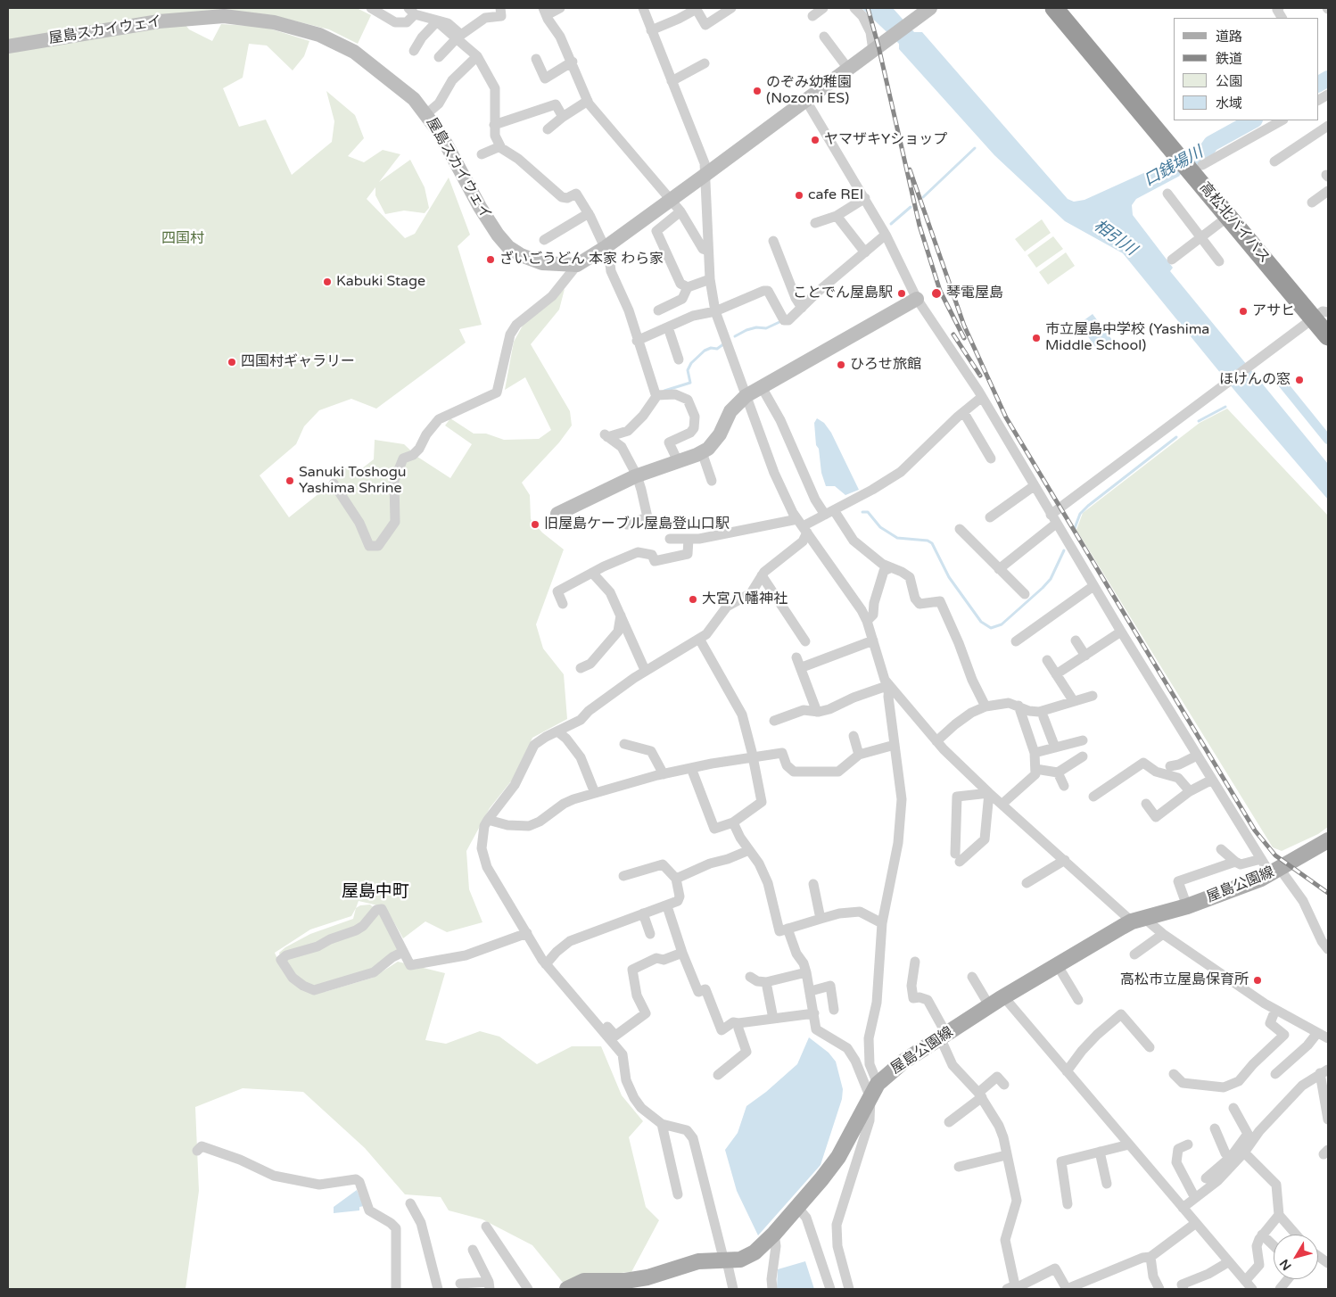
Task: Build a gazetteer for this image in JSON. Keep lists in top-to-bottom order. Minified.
{"streets":{"highway":["高松北バイパス"],"main road":["屋島公園線"],"street":["屋島スカイウェイ"]},"districts":["屋島中町"],"water":["口銭場川","相引川"],"parks":["四国村"],"places":["のぞみ幼稚園 (Nozomi ES)","ヤマザキYショップ","cafe REI","ざいごうどん 本家 わら家","Kabuki Stage","ことでん屋島駅","琴電屋島","アサヒ","市立屋島中学校 (Yashima Middle School)","四国村ギャラリー","ひろせ旅館","ほけんの窓","Sanuki Toshogu Yashima Shrine","旧屋島ケーブル屋島登山口駅","大宮八幡神社","高松市立屋島保育所"],"legend":["道路","鉄道","公園","水域"],"north":"bottom left"}
